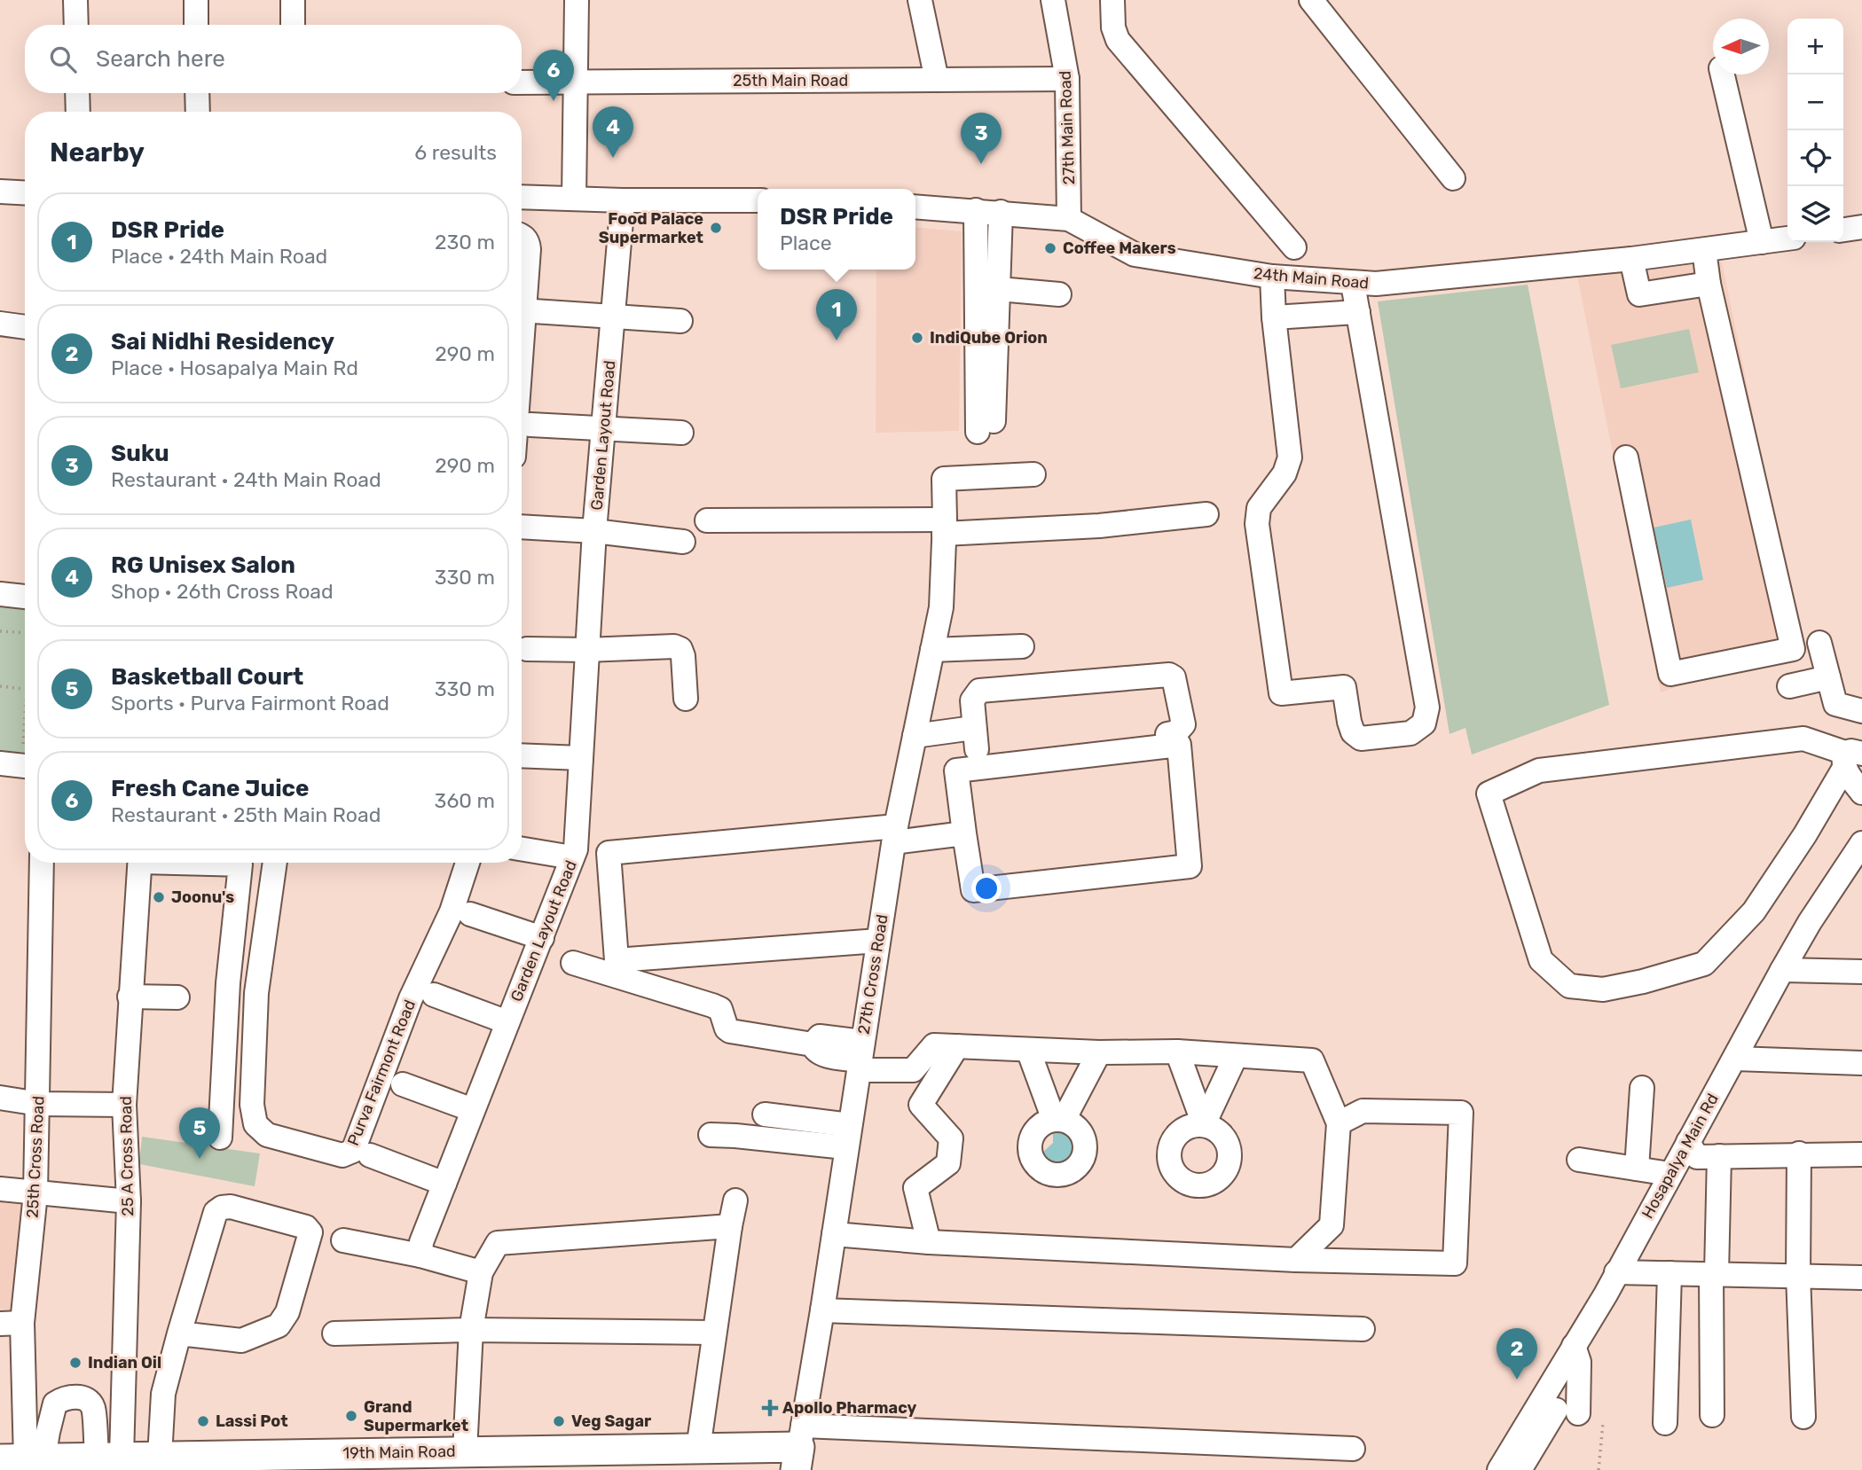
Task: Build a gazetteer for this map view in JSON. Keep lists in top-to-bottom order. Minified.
{"streets":{"main road":["19th Main Road"],"street":["25th Main Road","27th Main Road","24th Main Road","Garden Layout Road","27th Cross Road","Purva Fairmont Road","25 A Cross Road","Hosapalya Main Rd","25th Cross Road"]},"crossings":[["25th Main Road","27th Main Road"],["27th Main Road","24th Main Road"],["27th Cross Road","19th Main Road"],["25 A Cross Road","19th Main Road"],["25th Cross Road","19th Main Road"]],"places":{"other":["Food Palace Supermarket","Coffee Makers","IndiQube Orion","Joonu's","Indian Oil","Grand Supermarket","Lassi Pot","Veg Sagar"],"health":["Apollo Pharmacy"]},"north":"left","page":{"map_buttons":["+","−"],"search":"Search here","pins":["6","4","3","1","5","2"],"heading":["Nearby","6 results"],"popup":["DSR Pride","Place"],"list":[{"mark":"1","name":"DSR Pride","note":"Place · 24th Main Road","value":"230 m"},{"mark":"2","name":"Sai Nidhi Residency","note":"Place · Hosapalya Main Rd","value":"290 m"},{"mark":"3","name":"Suku","note":"Restaurant · 24th Main Road","value":"290 m"},{"mark":"4","name":"RG Unisex Salon","note":"Shop · 26th Cross Road","value":"330 m"},{"mark":"5","name":"Basketball Court","note":"Sports · Purva Fairmont Road","value":"330 m"},{"mark":"6","name":"Fresh Cane Juice","note":"Restaurant · 25th Main Road","value":"360 m"}]}}
